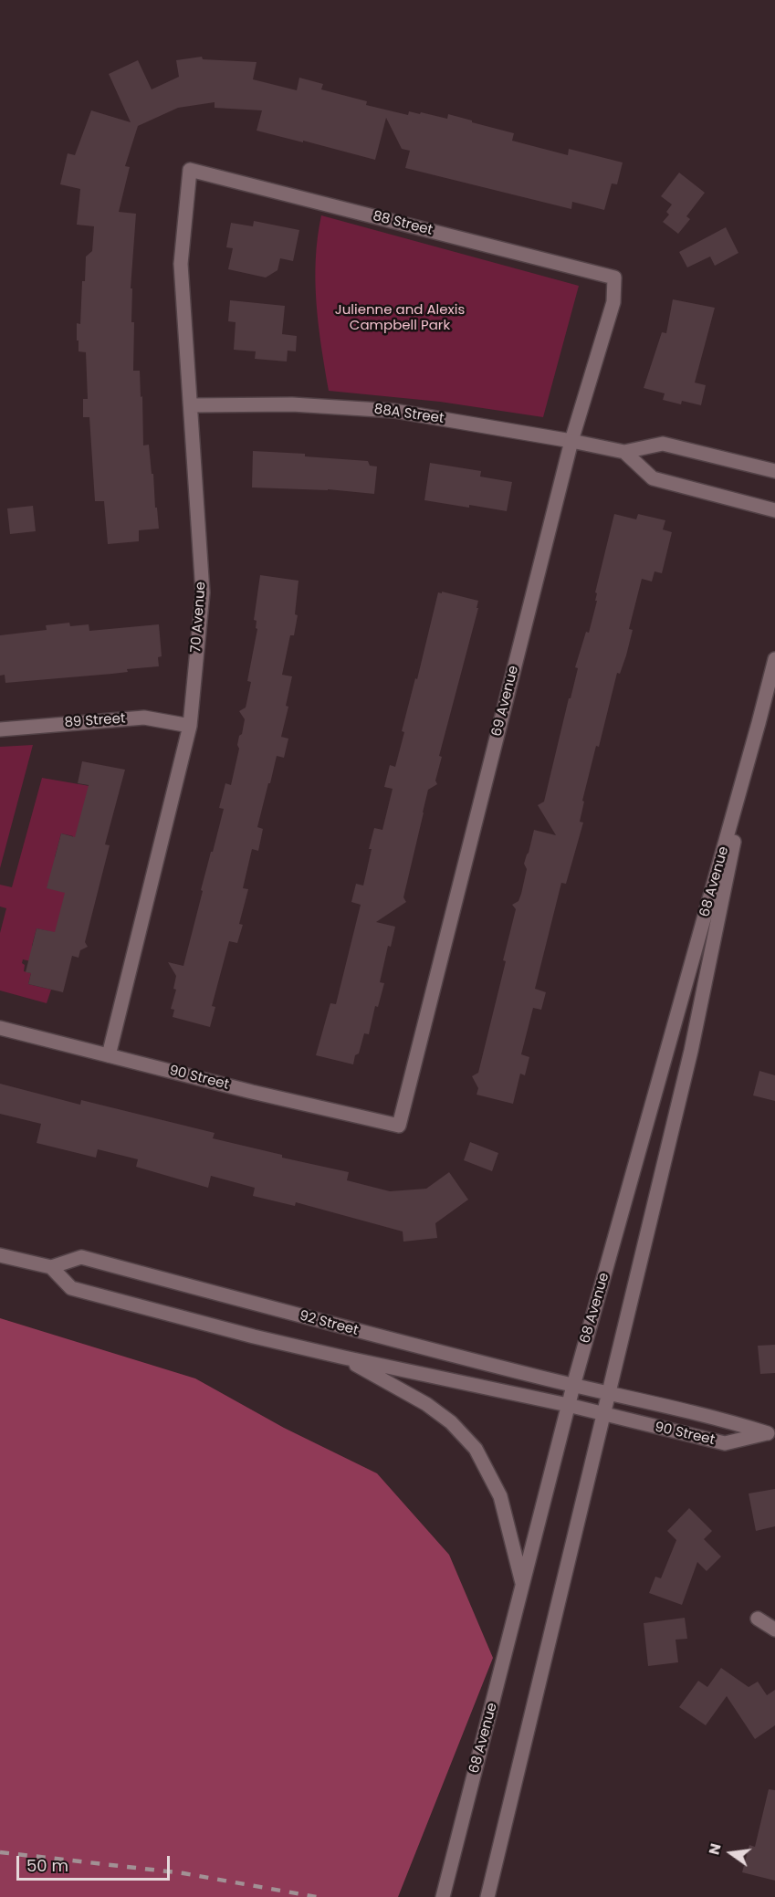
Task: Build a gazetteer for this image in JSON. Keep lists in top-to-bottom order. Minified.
{"streets":{"street":["88 Street","88A Street","70 Avenue","69 Avenue","89 Street","68 Avenue","90 Street","92 Street"]},"crossings":[["88 Street","70 Avenue"],["88 Street","69 Avenue"],["88A Street","70 Avenue"],["88A Street","69 Avenue"],["70 Avenue","89 Street"],["70 Avenue","90 Street"],["69 Avenue","90 Street"],["68 Avenue","90 Street"],["68 Avenue","92 Street"],["90 Street","92 Street"]],"parks":["Julienne and Alexis Campbell Park"],"scale_bar":"50 m","north":"left"}
